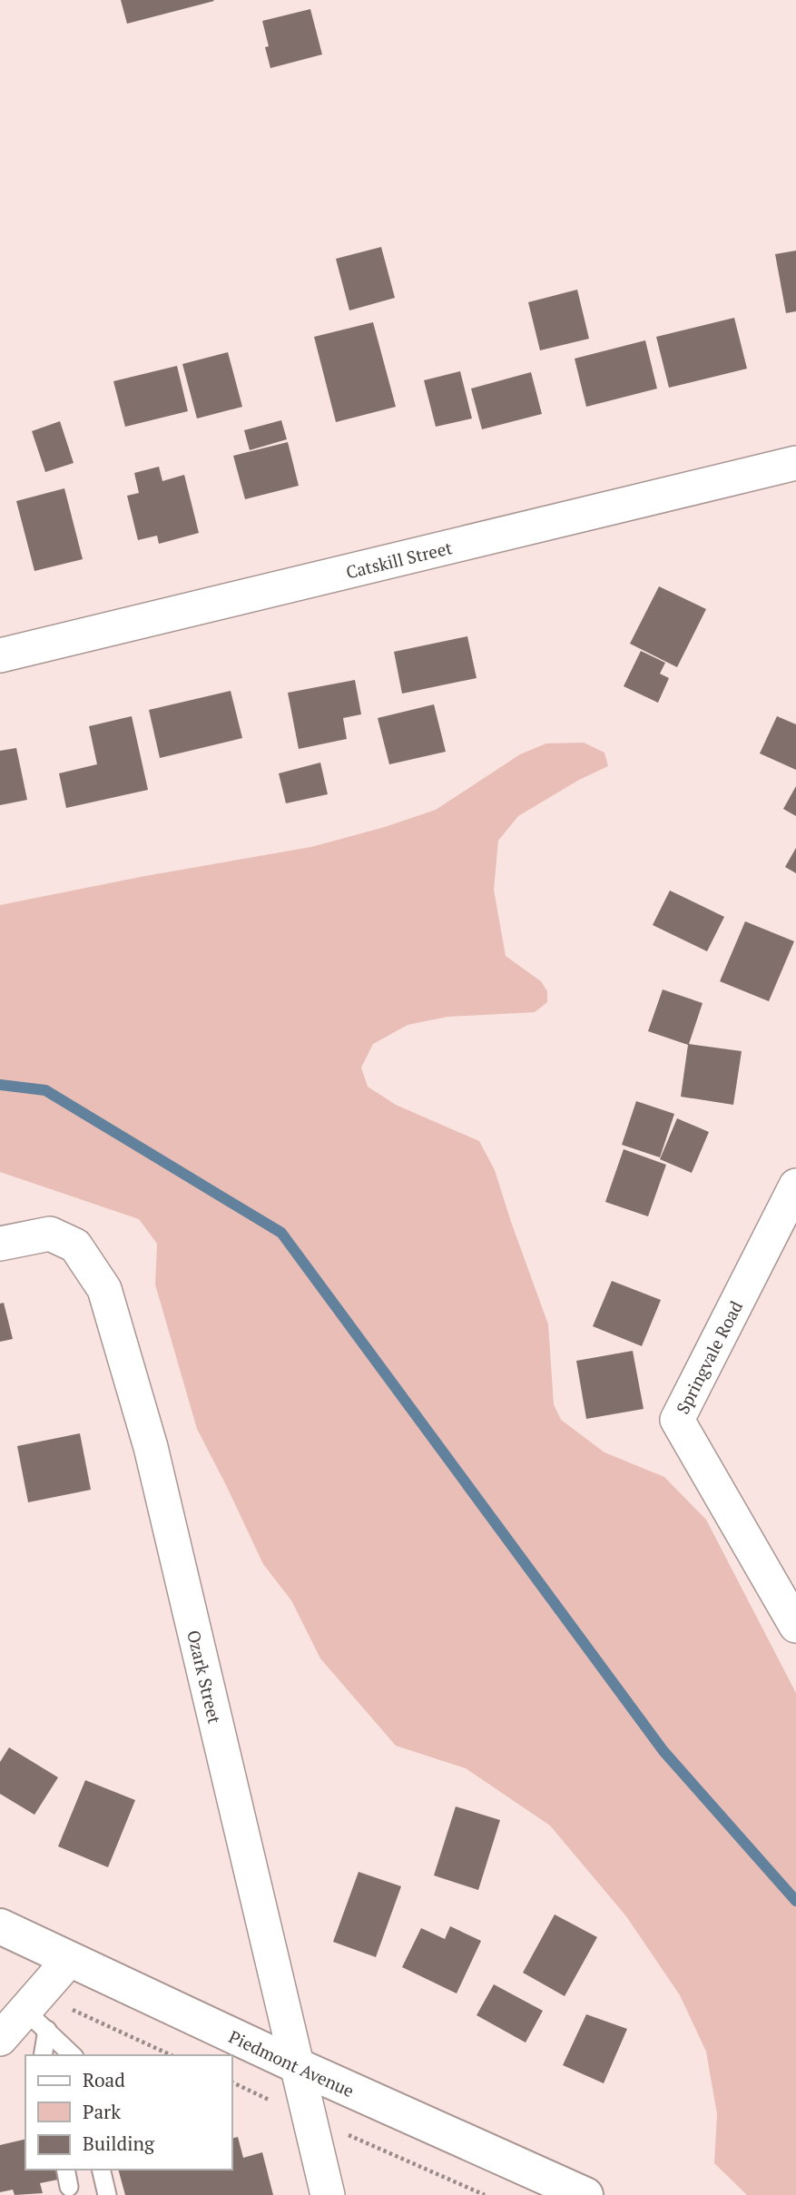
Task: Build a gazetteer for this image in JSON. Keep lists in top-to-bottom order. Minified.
{"streets":{"main road":["Piedmont Avenue"],"street":["Catskill Street","Springvale Road","Ozark Street"]},"crossings":[["Ozark Street","Piedmont Avenue"]],"legend":["Road","Park","Building"]}
